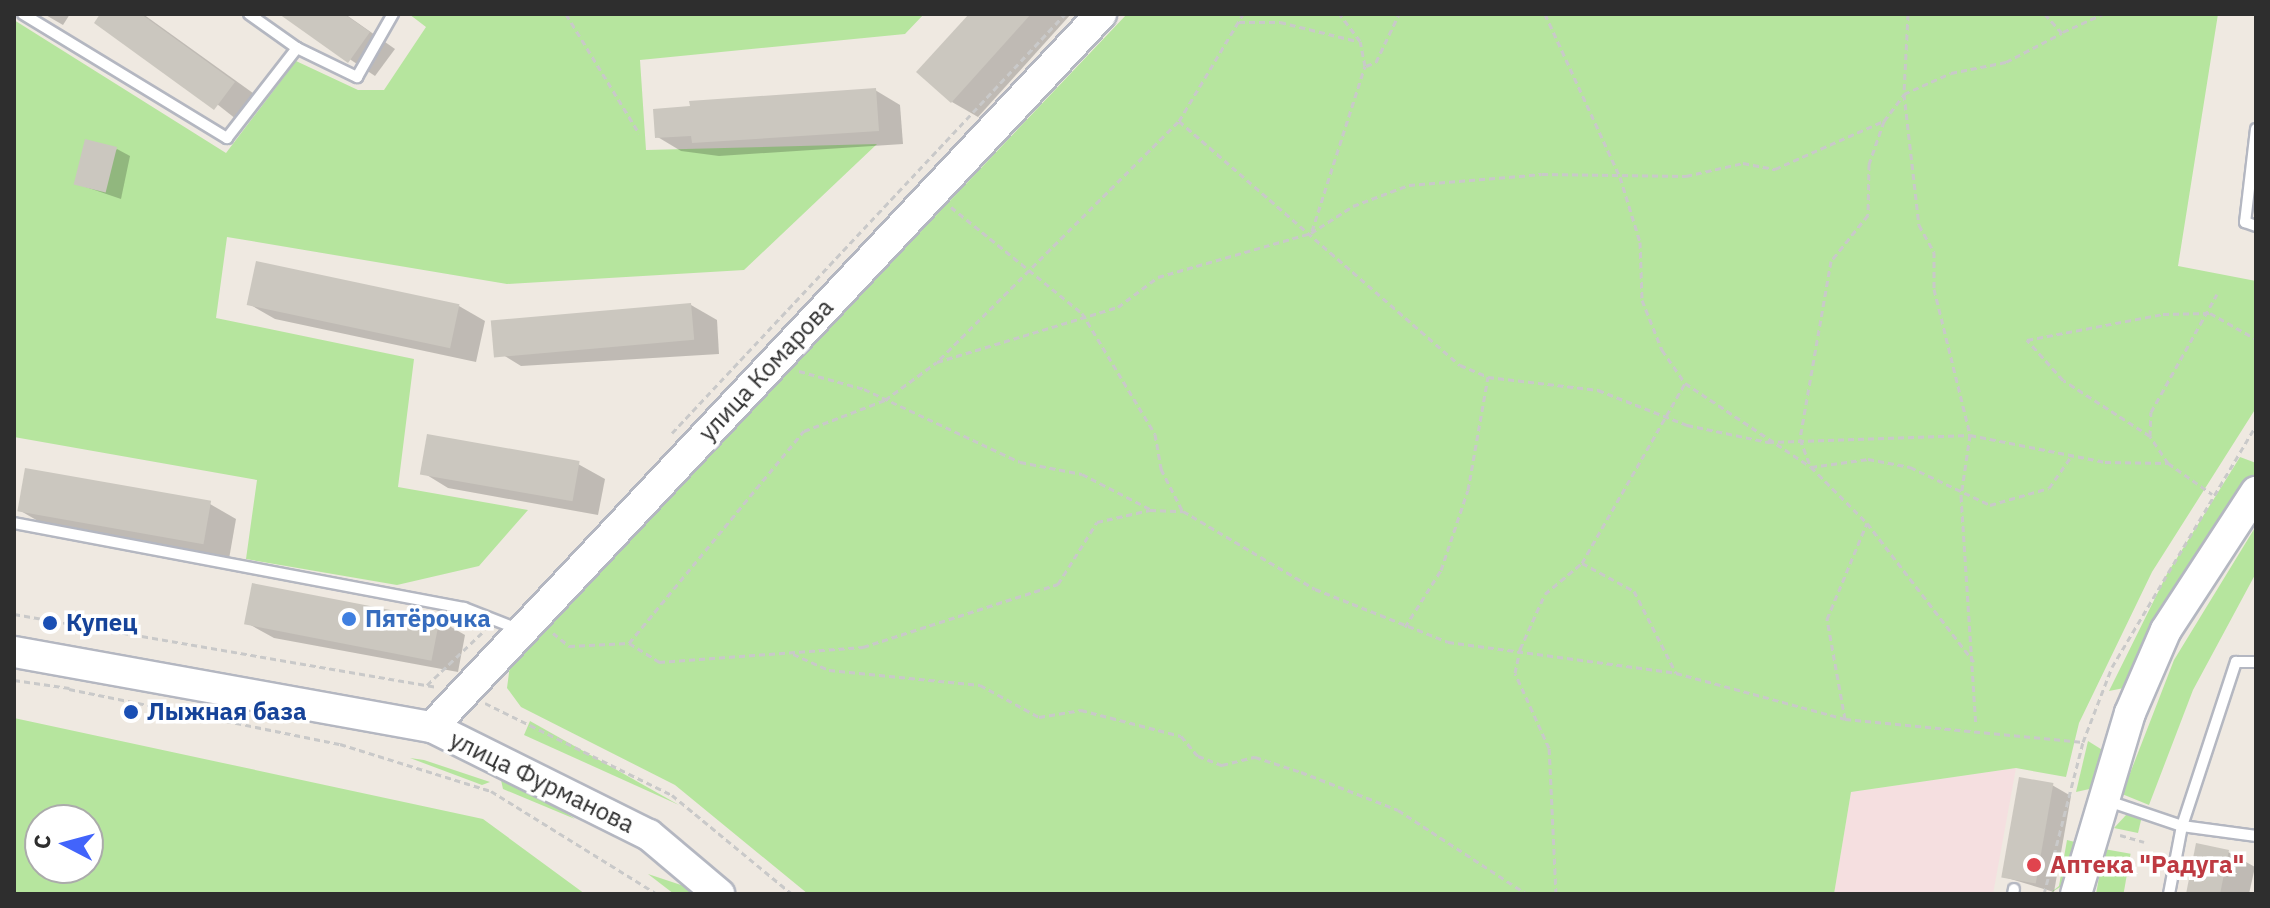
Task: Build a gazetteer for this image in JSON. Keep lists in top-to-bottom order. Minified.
{"streets":{"main road":["улица Комарова","улица Фурманова"]},"crossings":[["улица Комарова","улица Фурманова"]],"places":["Пятёрочка","Купец","Лыжная база","Аптека \"Радуга\""],"north":"left"}
